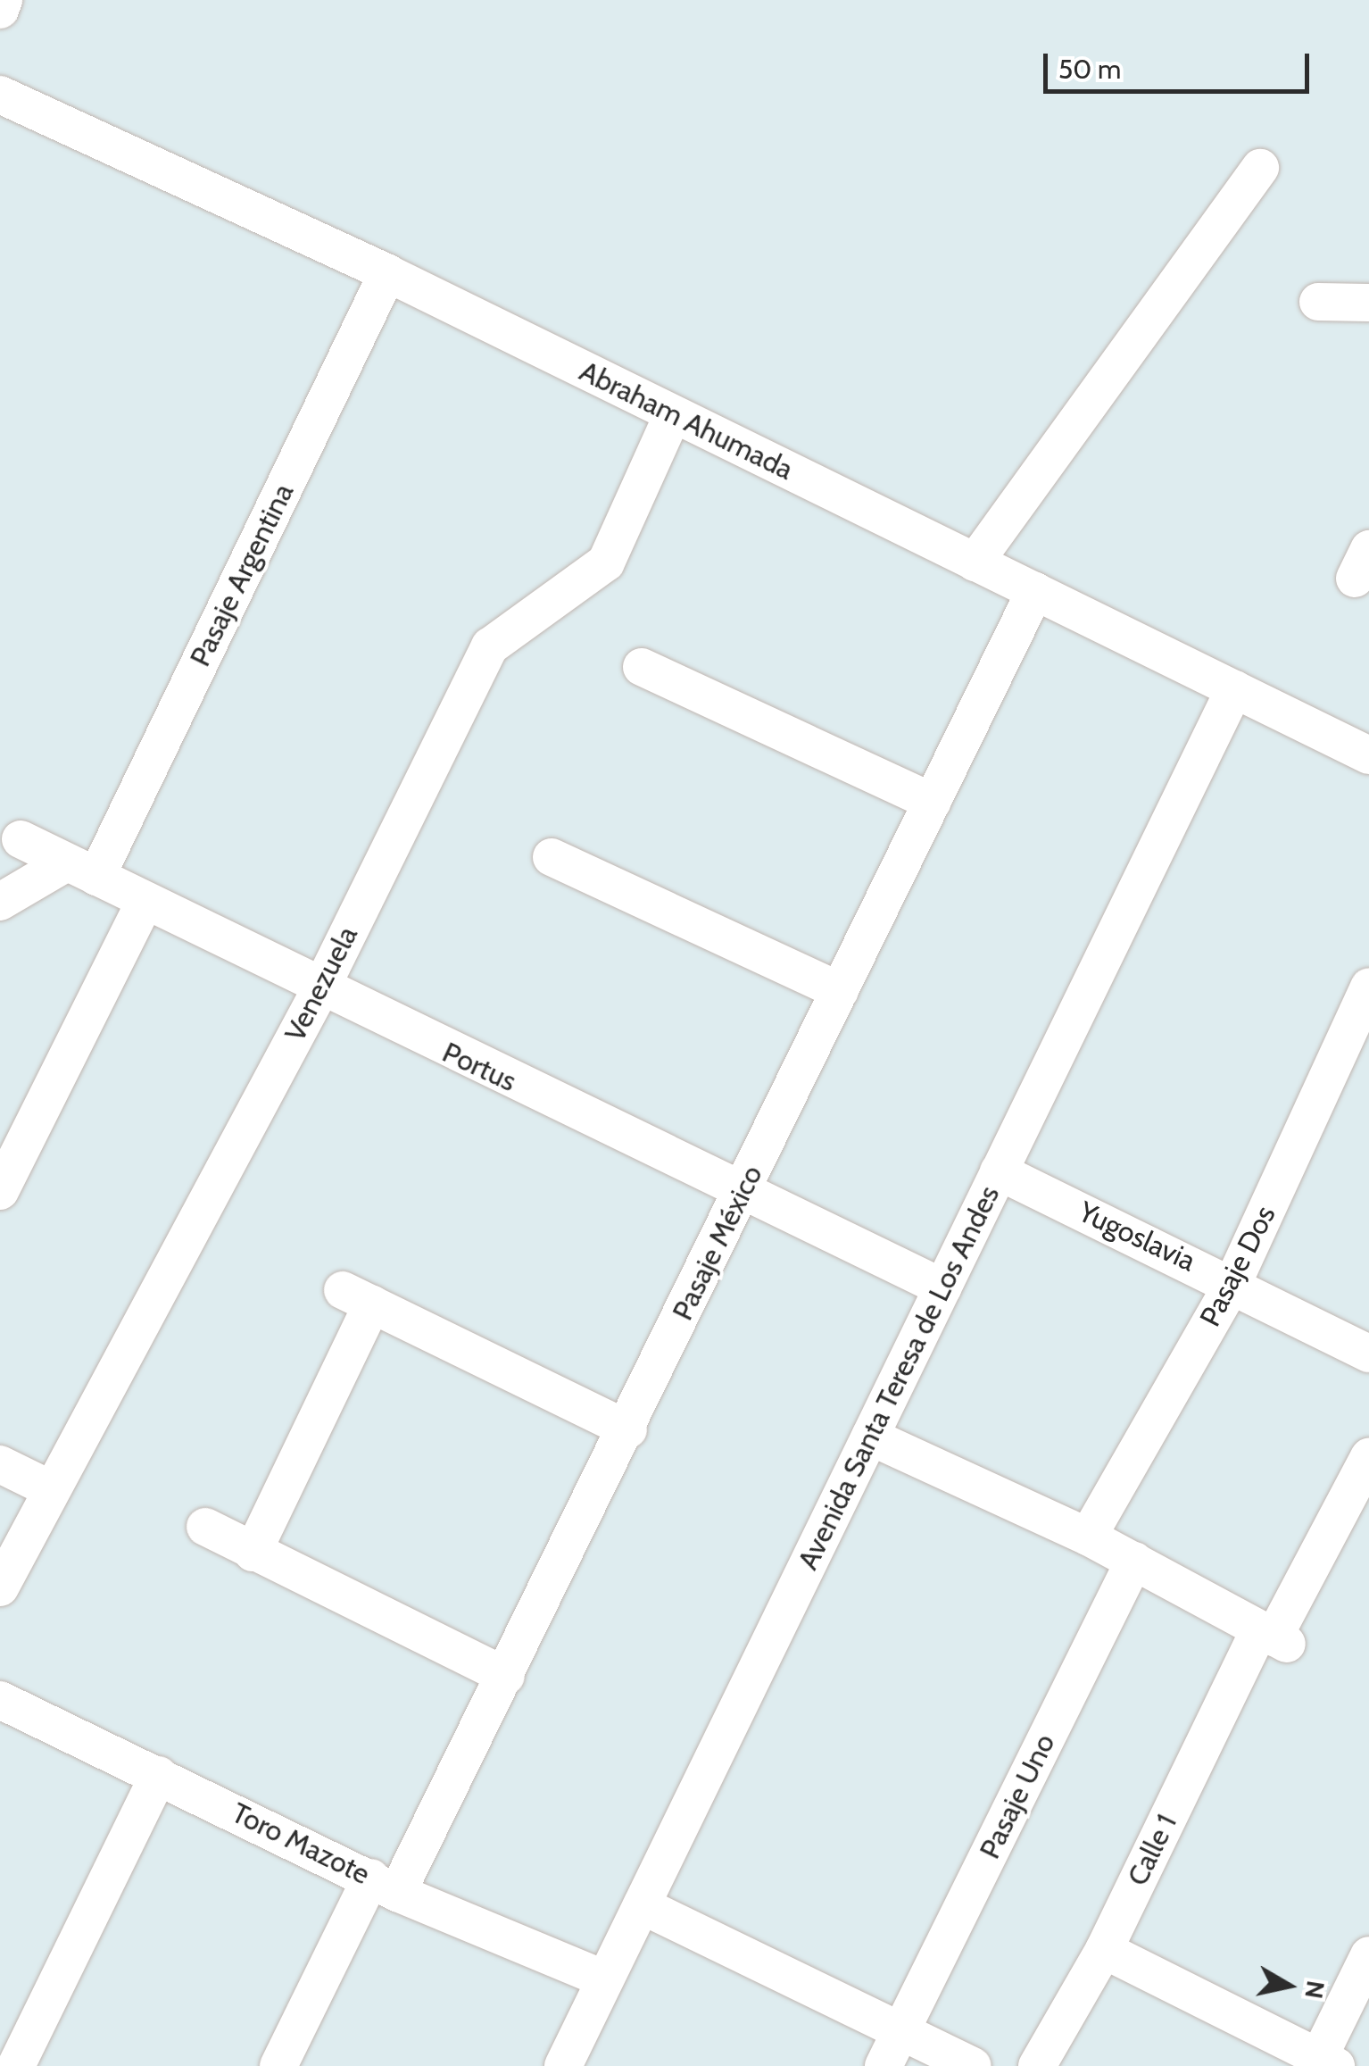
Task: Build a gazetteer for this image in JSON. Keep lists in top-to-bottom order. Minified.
{"streets":{"street":["Abraham Ahumada","Pasaje Argentina","Venezuela","Portus","Yugoslavia","Pasaje México","Pasaje Dos","Avenida Santa Teresa de Los Andes","Pasaje Uno","Toro Mazote","Calle 1"]},"crossings":[["Abraham Ahumada","Pasaje Argentina"],["Abraham Ahumada","Venezuela"],["Abraham Ahumada","Pasaje México"],["Abraham Ahumada","Avenida Santa Teresa de Los Andes"],["Pasaje Argentina","Portus"],["Venezuela","Portus"],["Portus","Pasaje México"],["Portus","Avenida Santa Teresa de Los Andes"],["Yugoslavia","Pasaje Dos"],["Yugoslavia","Avenida Santa Teresa de Los Andes"],["Pasaje México","Toro Mazote"],["Avenida Santa Teresa de Los Andes","Toro Mazote"]],"scale_bar":"50 m","north":"right"}
